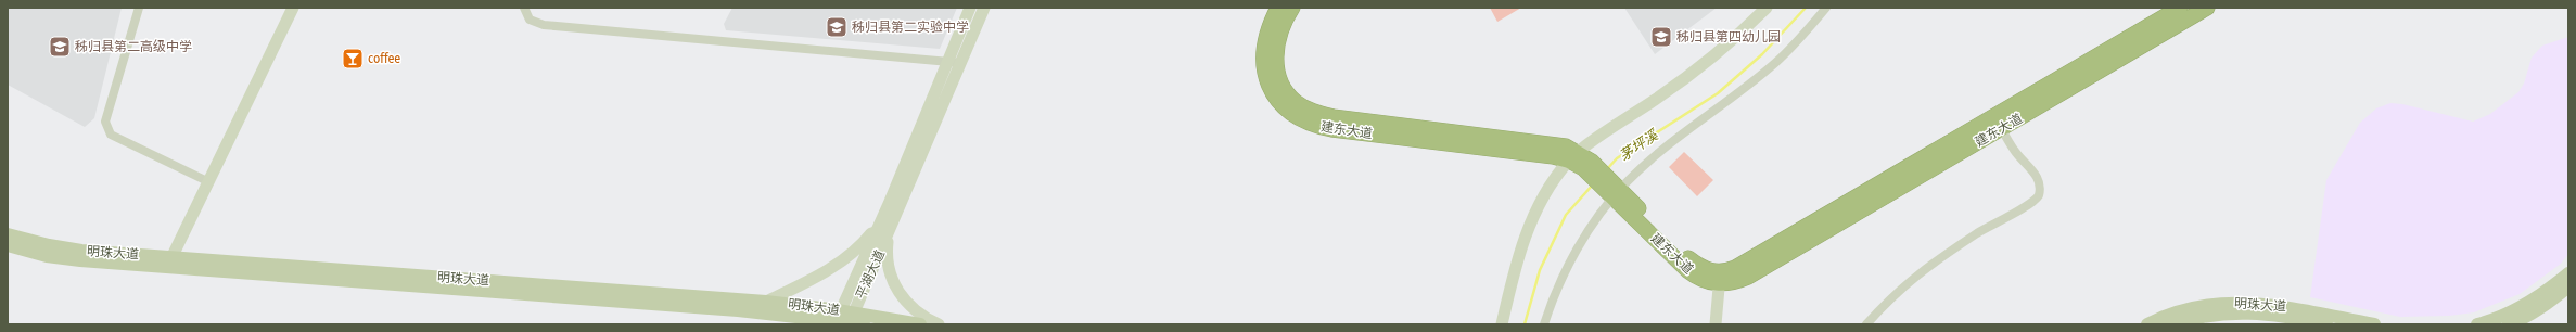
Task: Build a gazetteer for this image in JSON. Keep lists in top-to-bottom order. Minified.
{"streets":{"highway":["建东大道"],"main road":["明珠大道","平湖大道"]},"crossings":[["明珠大道","平湖大道"]],"water":["茅坪溪"],"places":{"school or university":["秭归县第二实验中学","秭归县第四幼儿园","秭归县第二高级中学"],"bar":["coffee"]}}
